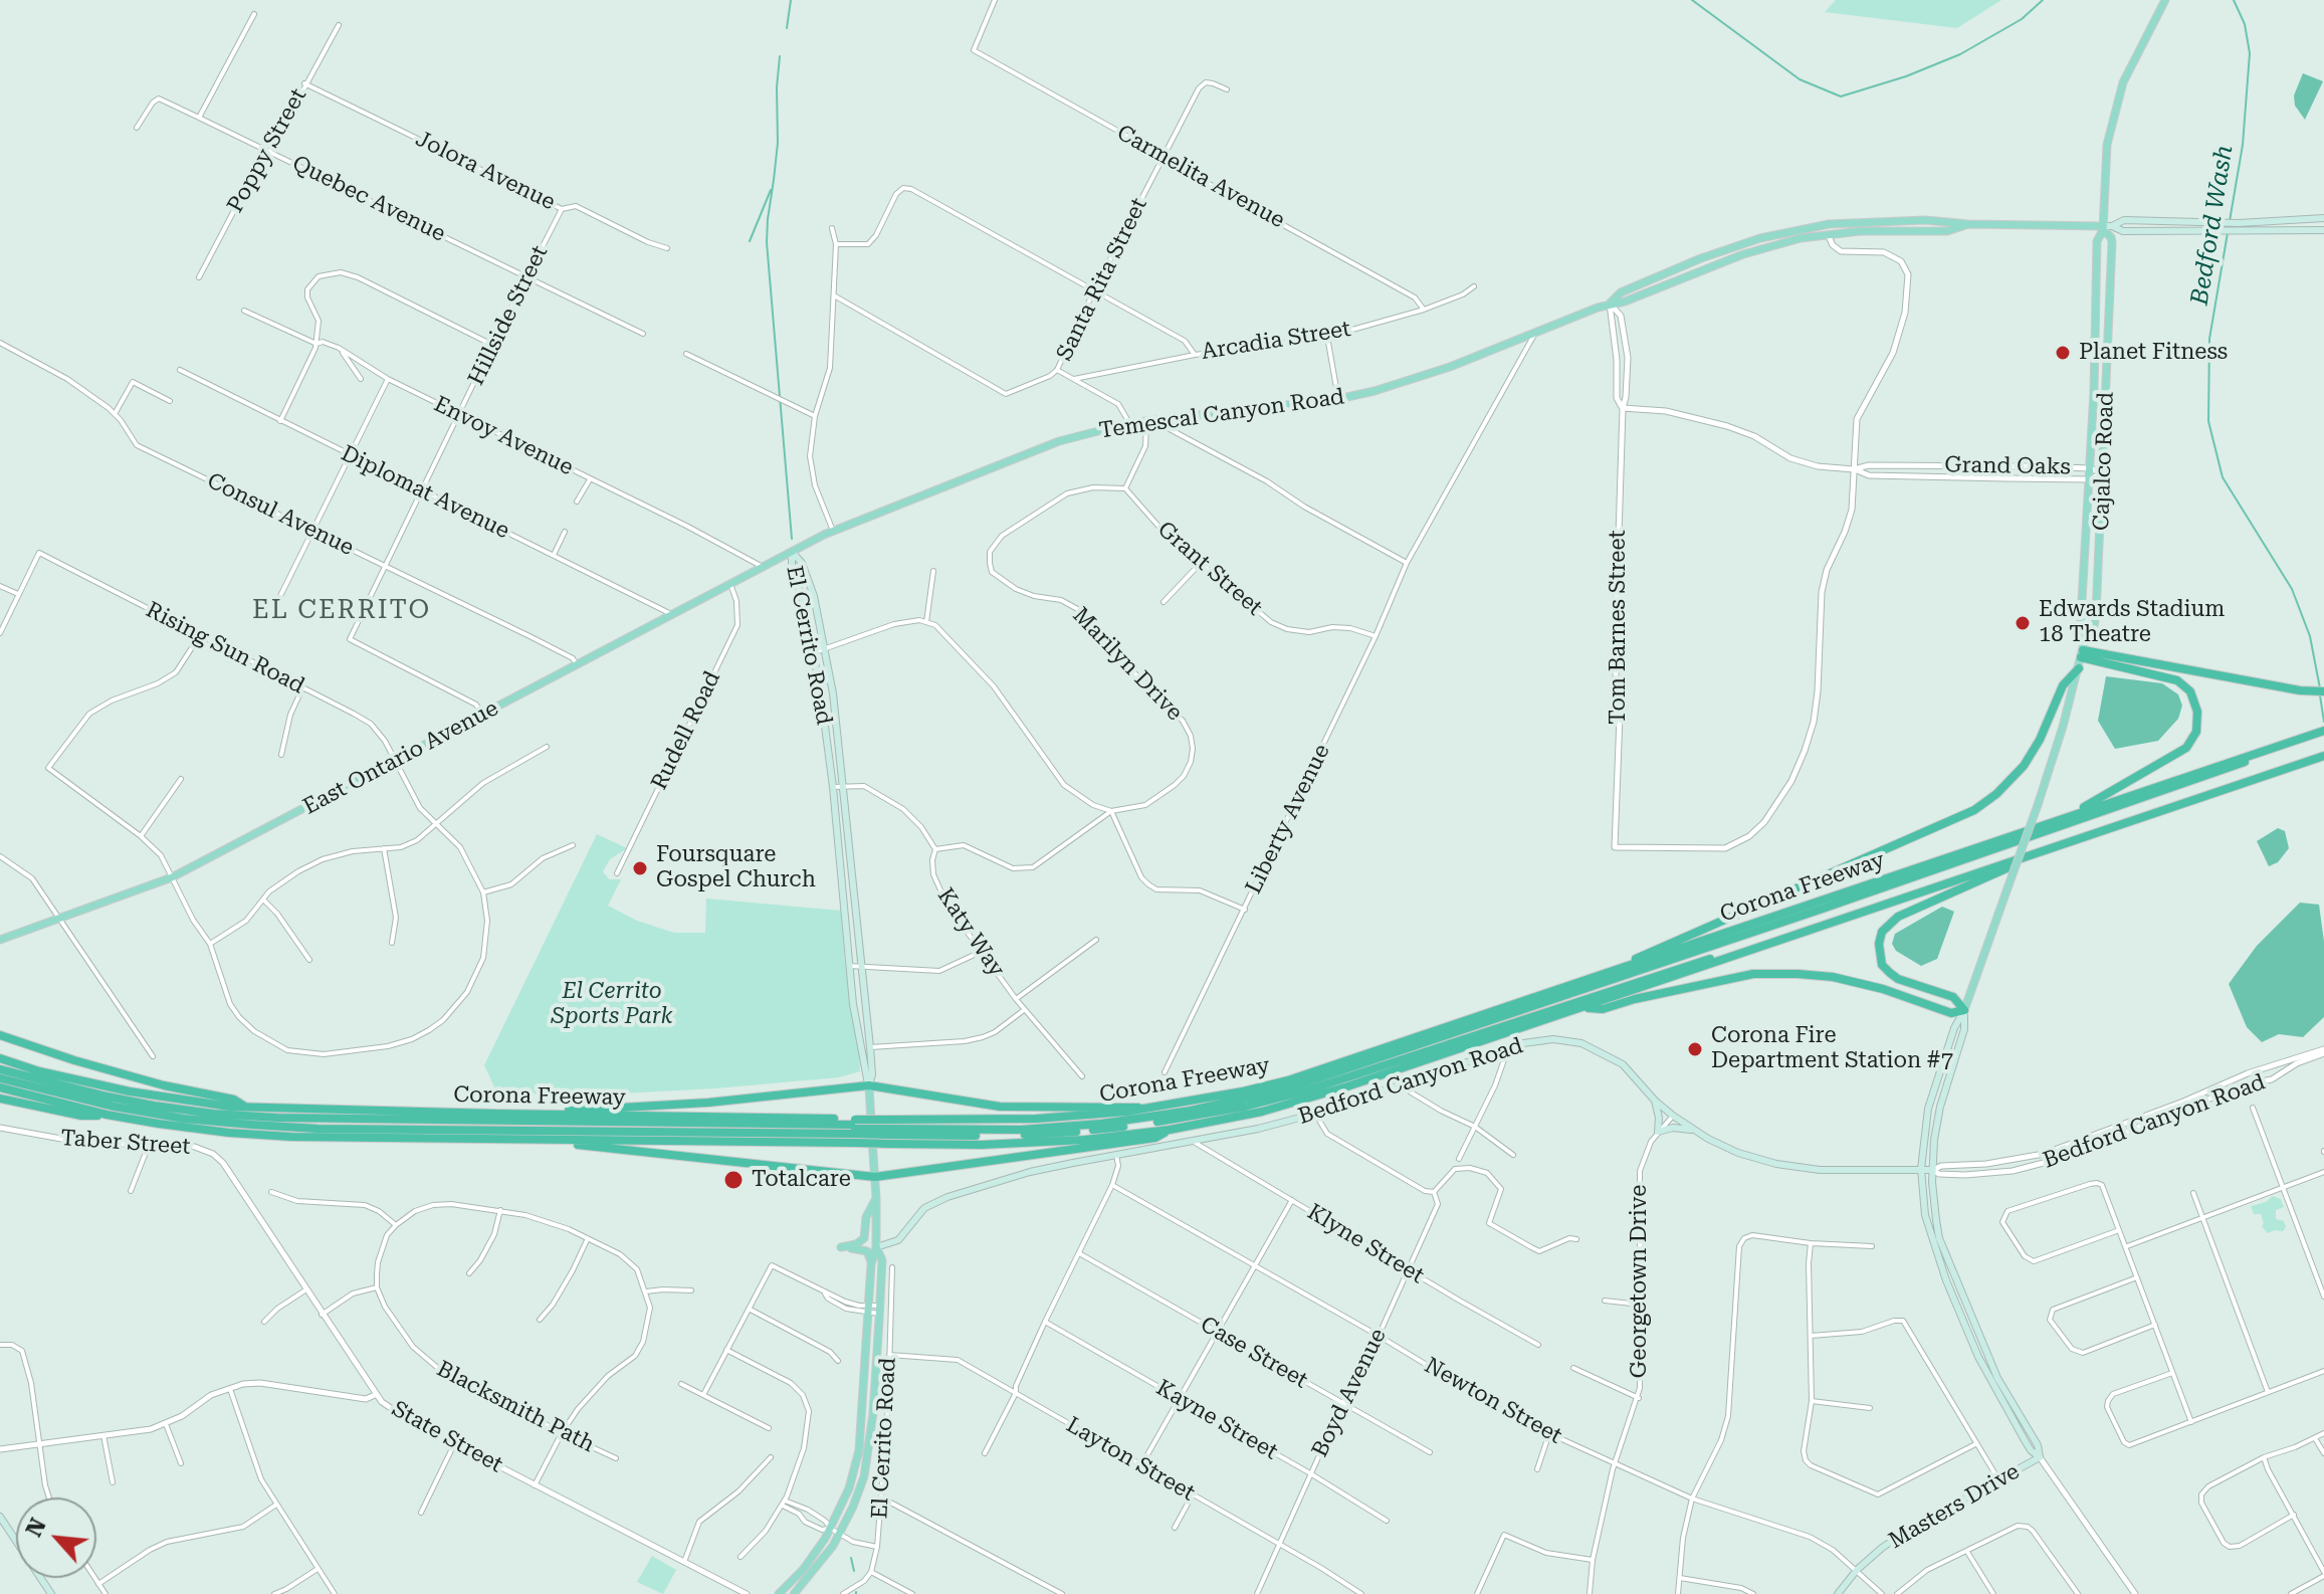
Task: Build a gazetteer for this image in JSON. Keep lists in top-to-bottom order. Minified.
{"streets":{"highway":["Corona Freeway"],"main road":["Temescal Canyon Road","Cajalco Road","El Cerrito Road","East Ontario Avenue","Bedford Canyon Road","Masters Drive"],"street":["Poppy Street","Jolora Avenue","Carmelita Avenue","Quebec Avenue","Santa Rita Street","Hillside Street","Arcadia Street","Envoy Avenue","Grand Oaks","Diplomat Avenue","Consul Avenue","Grant Street","Tom Barnes Street","Rising Sun Road","Marilyn Drive","Rudell Road","Liberty Avenue","Katy Way","Taber Street","Klyne Street","Georgetown Drive","Case Street","Boyd Avenue","Newton Street","Blacksmith Path","Kayne Street","State Street","Layton Street"]},"crossings":[["Poppy Street","Jolora Avenue"],["Poppy Street","Quebec Avenue"],["Jolora Avenue","Hillside Street"],["Carmelita Avenue","Santa Rita Street"],["Carmelita Avenue","Arcadia Street"],["Quebec Avenue","Hillside Street"],["Hillside Street","Envoy Avenue"],["Hillside Street","Diplomat Avenue"],["Hillside Street","Consul Avenue"],["Hillside Street","East Ontario Avenue"],["Temescal Canyon Road","Cajalco Road"],["Temescal Canyon Road","Tom Barnes Street"],["Temescal Canyon Road","El Cerrito Road"],["Temescal Canyon Road","East Ontario Avenue"],["Temescal Canyon Road","Liberty Avenue"],["Envoy Avenue","East Ontario Avenue"],["Cajalco Road","Grand Oaks"],["Cajalco Road","Bedford Canyon Road"],["Cajalco Road","Masters Drive"],["Grand Oaks","Tom Barnes Street"],["Diplomat Avenue","East Ontario Avenue"],["Consul Avenue","East Ontario Avenue"],["Grant Street","Marilyn Drive"],["Grant Street","Liberty Avenue"],["El Cerrito Road","East Ontario Avenue"],["El Cerrito Road","Bedford Canyon Road"],["El Cerrito Road","Layton Street"],["Rising Sun Road","East Ontario Avenue"],["Rudell Road","East Ontario Avenue"],["Bedford Canyon Road","Klyne Street"],["Bedford Canyon Road","Georgetown Drive"],["Taber Street","State Street"],["Klyne Street","Boyd Avenue"],["Georgetown Drive","Newton Street"],["Case Street","Boyd Avenue"],["Boyd Avenue","Newton Street"],["Boyd Avenue","Kayne Street"],["Boyd Avenue","Layton Street"],["Newton Street","Masters Drive"]],"districts":["EL CERRITO"],"water":["Bedford Wash"],"parks":["El Cerrito Sports Park"],"places":["Planet Fitness","Edwards Stadium 18 Theatre","Foursquare Gospel Church","Corona Fire Department Station #7","Totalcare"],"north":"top left"}
